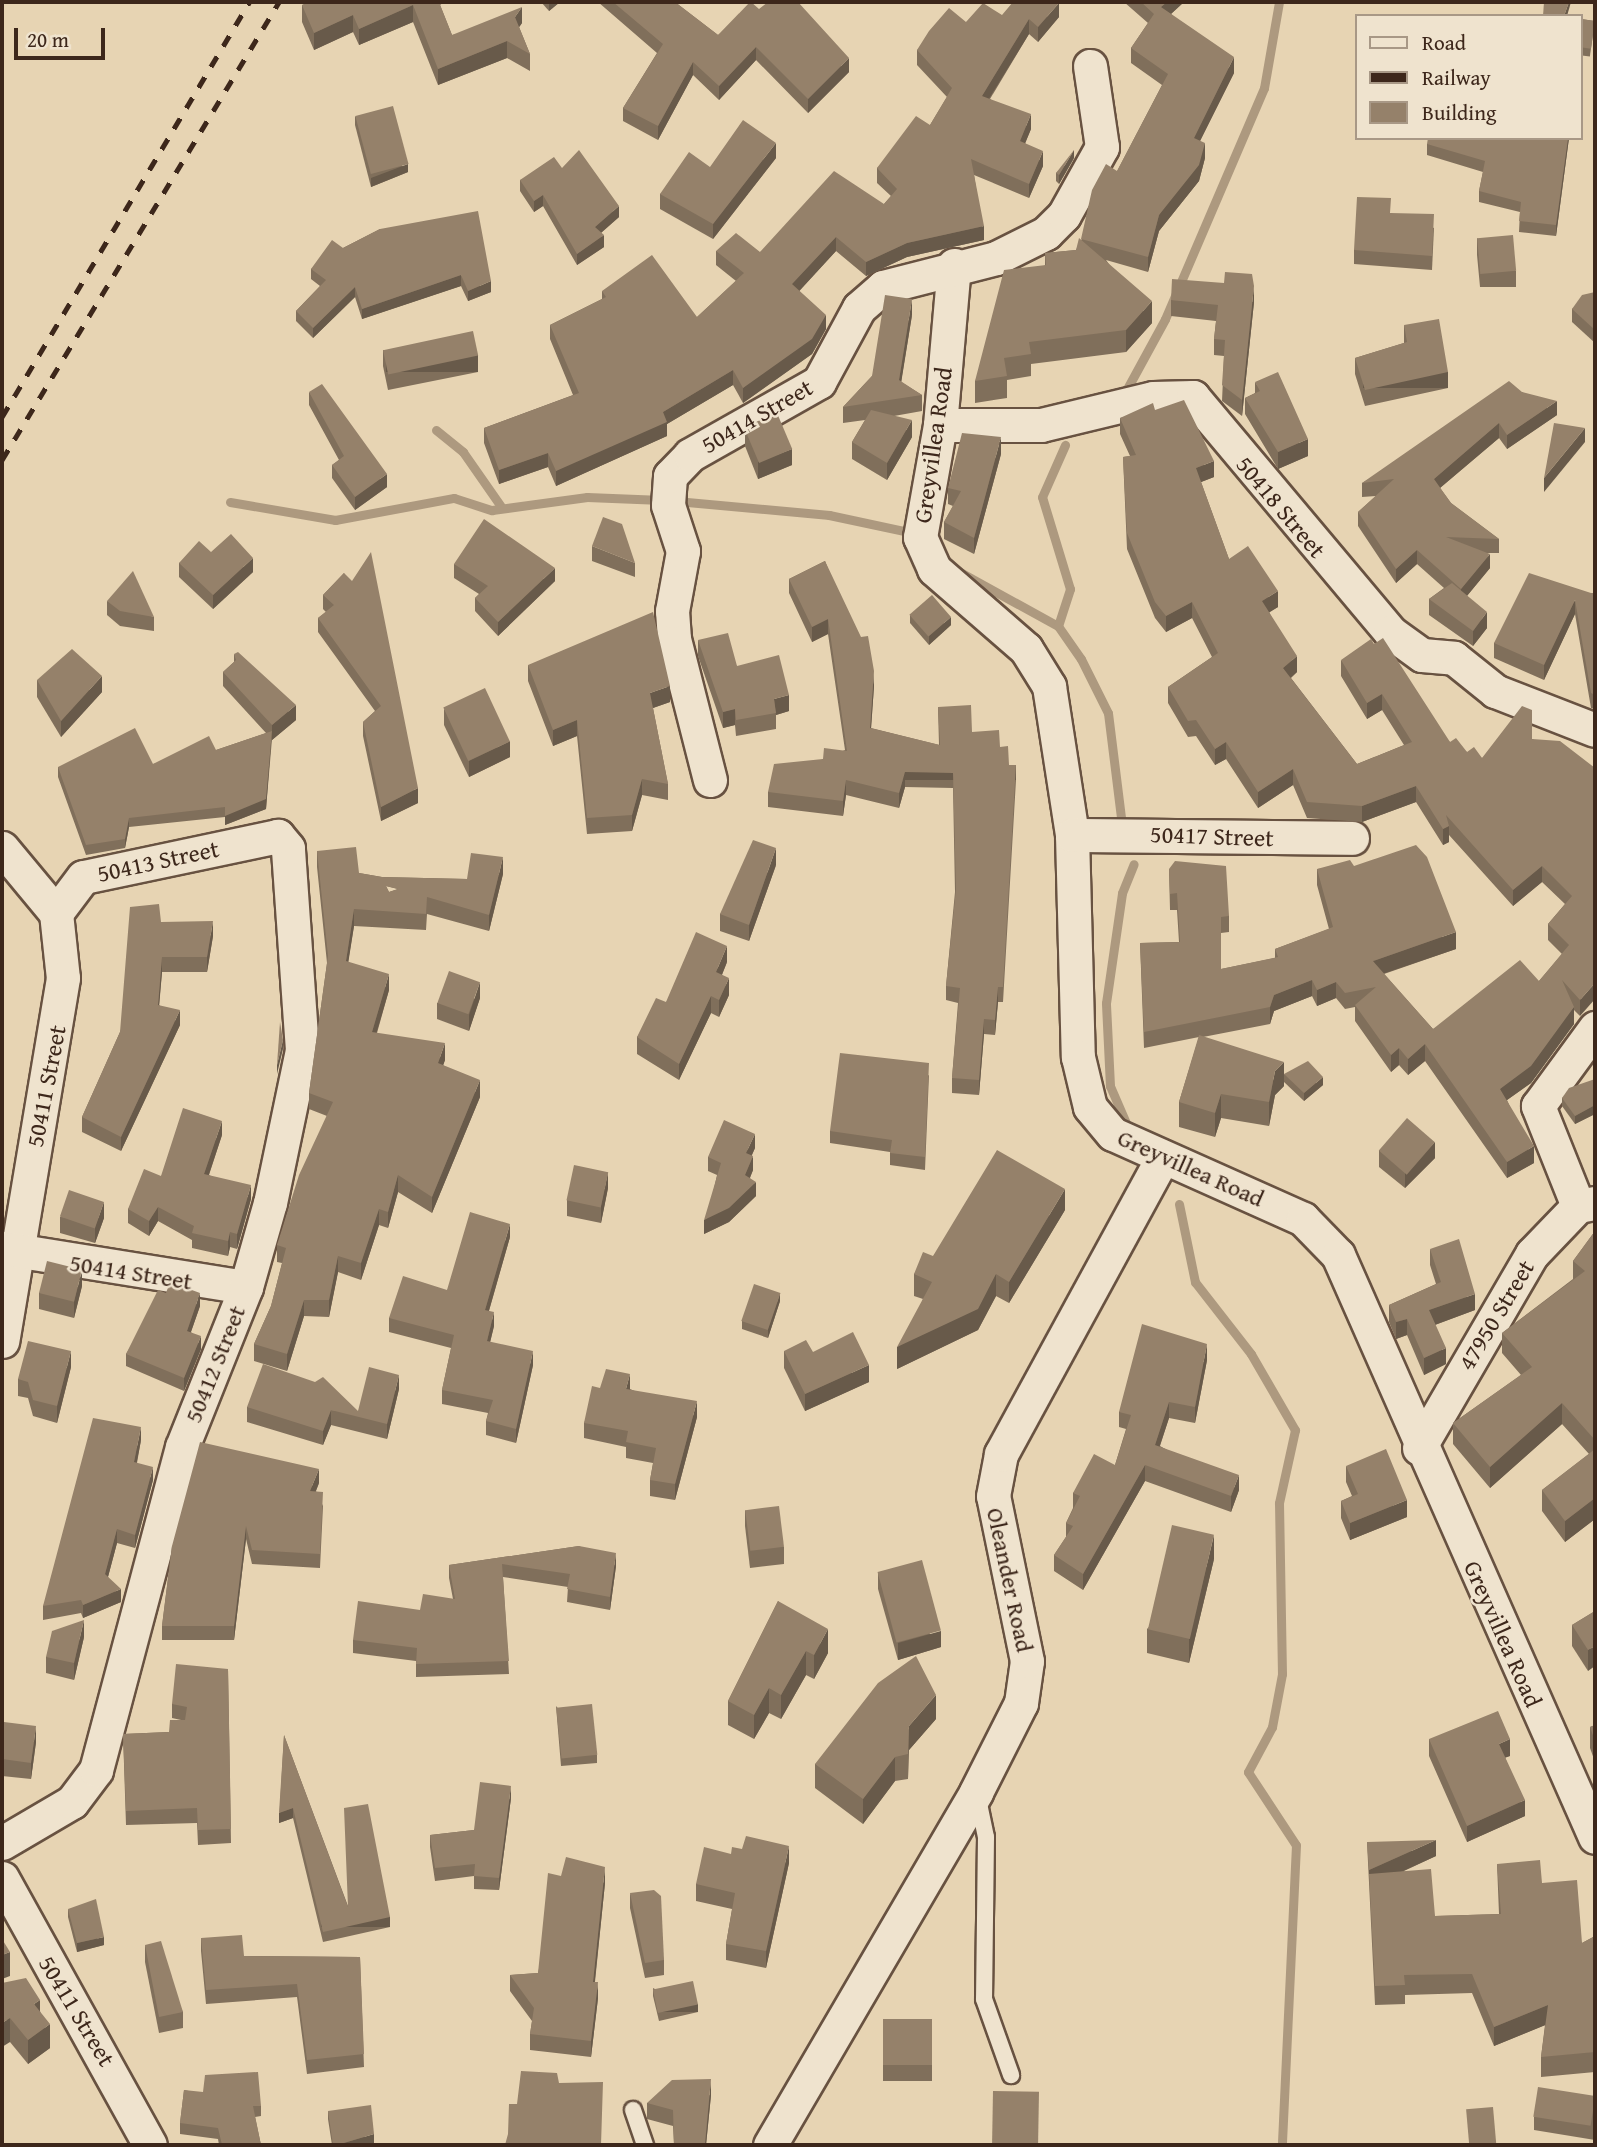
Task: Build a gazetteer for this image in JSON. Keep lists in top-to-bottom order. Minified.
{"streets":{"street":["50414 Street","Greyvillea Road","50418 Street","50417 Street","50413 Street","50411 Street","47950 Street","50412 Street","Oleander Road"]},"crossings":[["50414 Street","Greyvillea Road"],["50414 Street","50411 Street"],["50414 Street","50412 Street"],["Greyvillea Road","50418 Street"],["Greyvillea Road","50417 Street"],["Greyvillea Road","47950 Street"],["Greyvillea Road","Oleander Road"],["50413 Street","50411 Street"],["50413 Street","50412 Street"]],"legend":["Road","Railway","Building"],"scale_bar":"20 m"}
